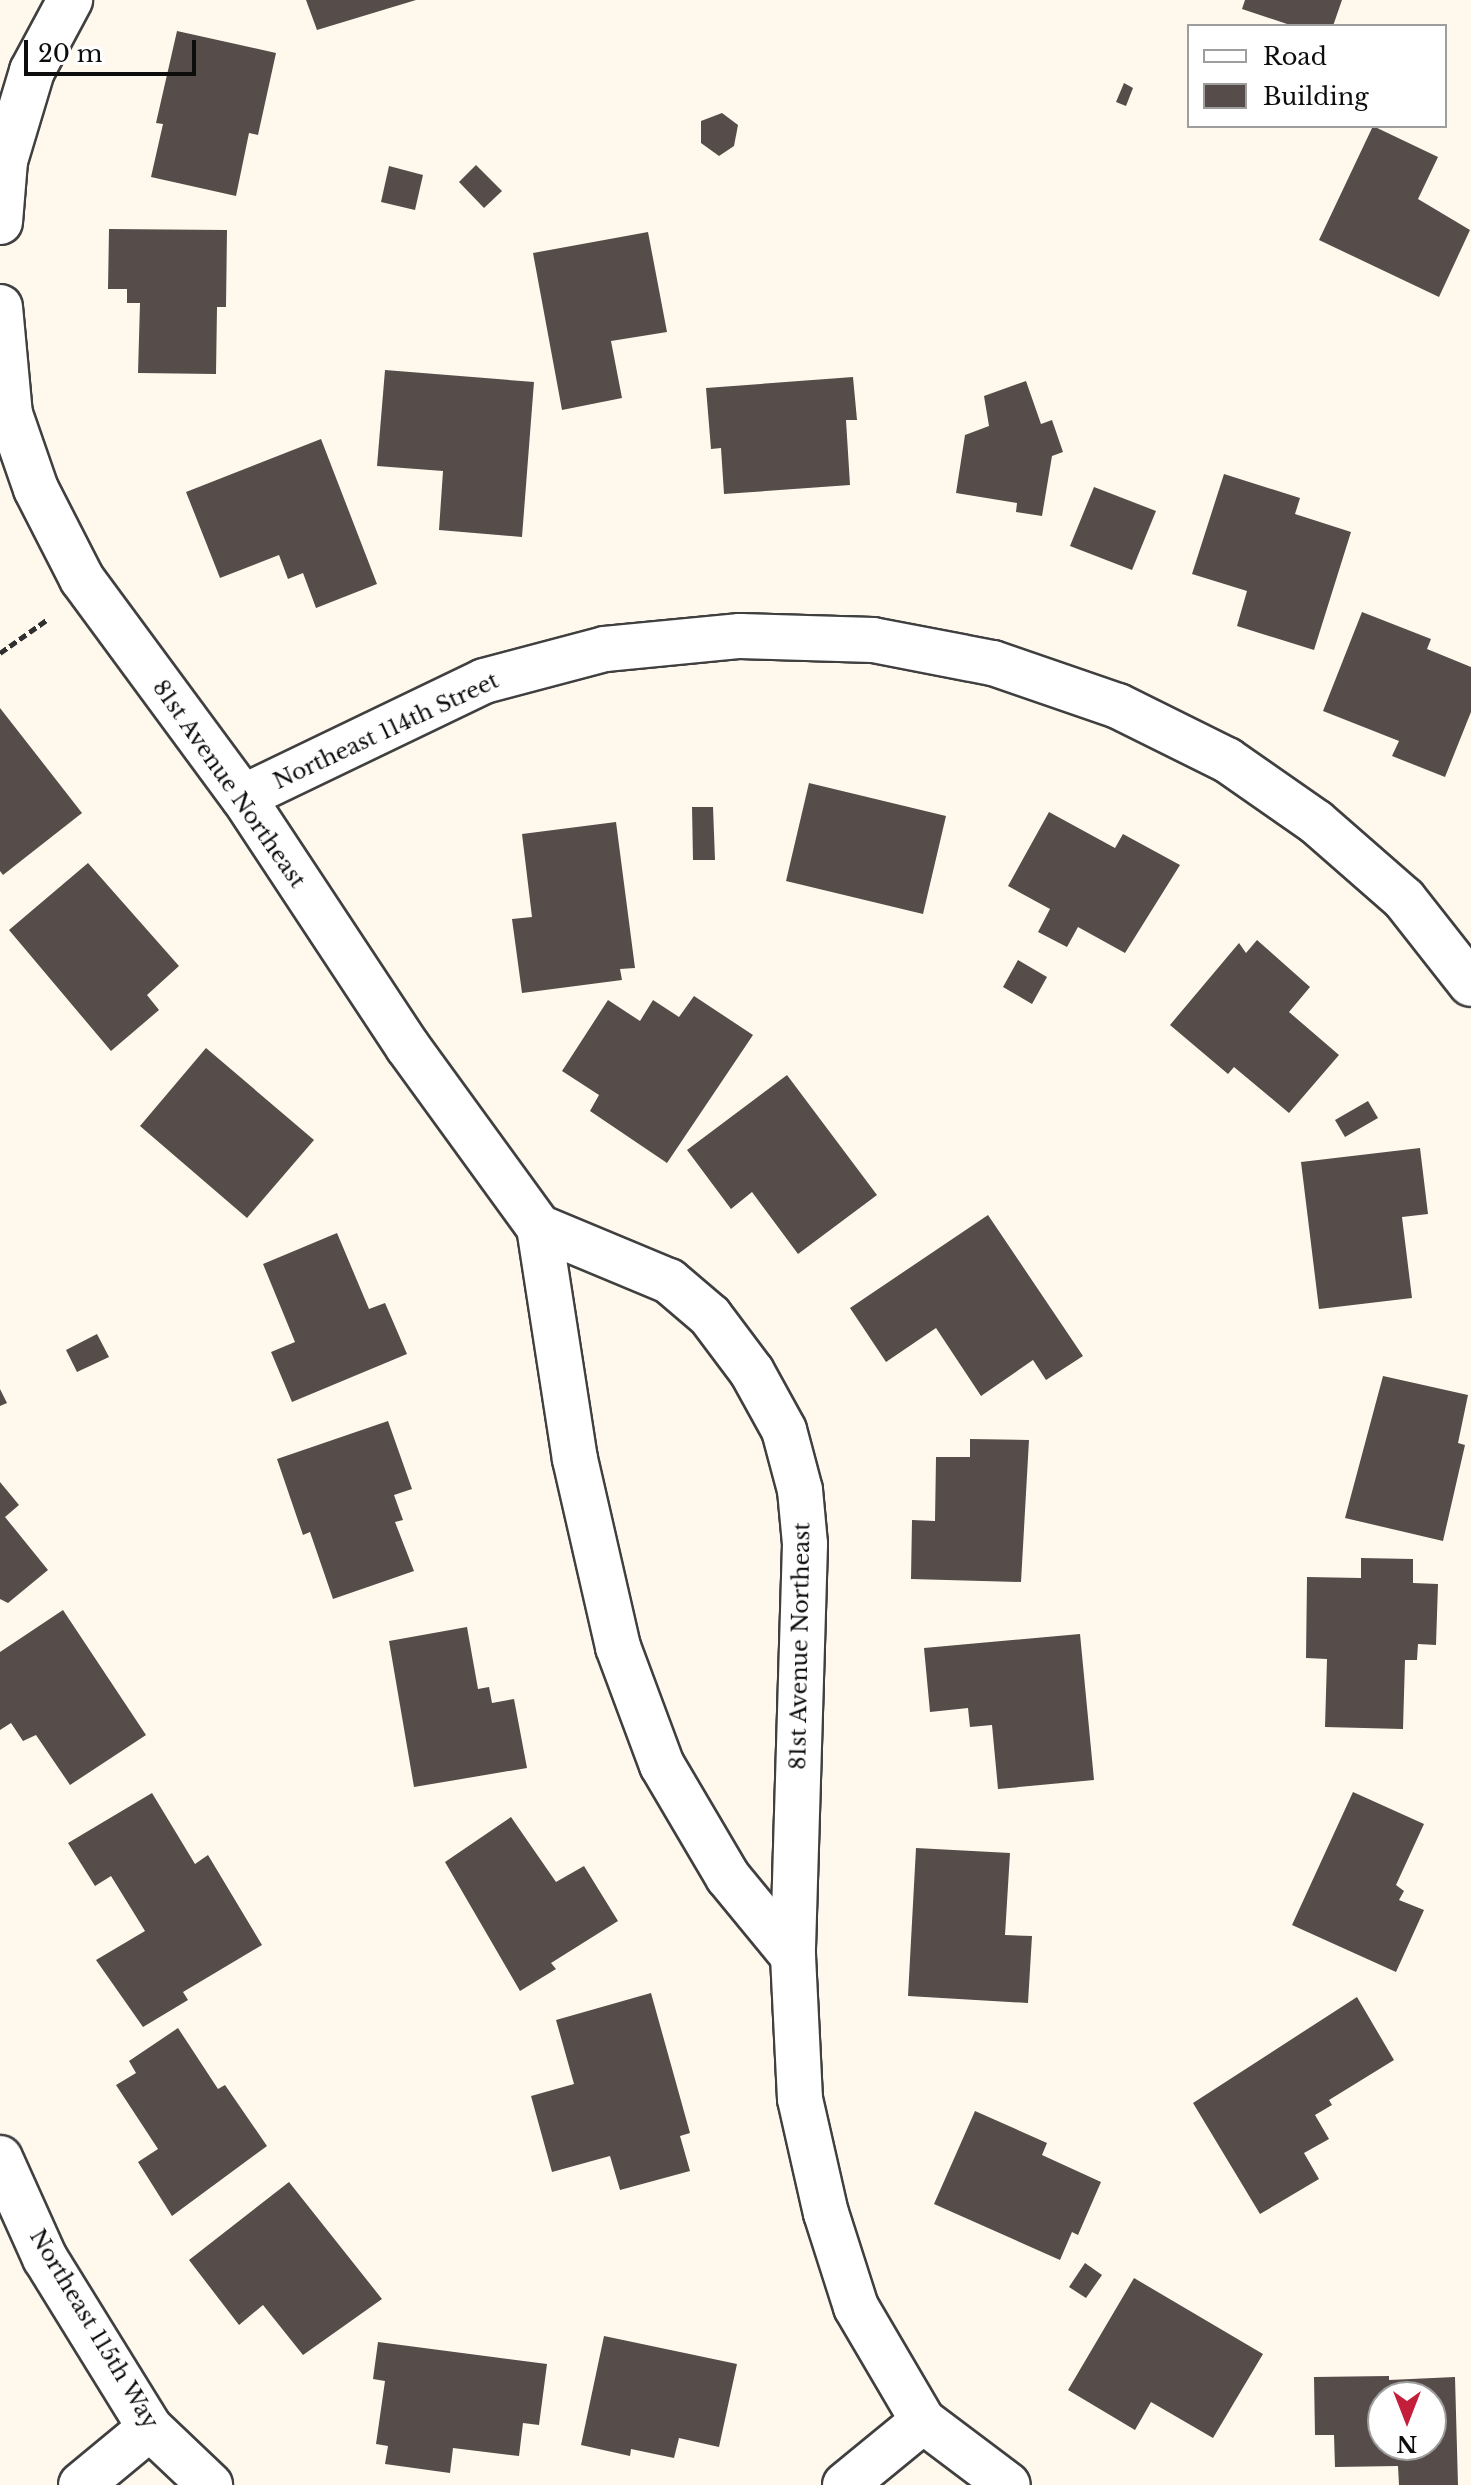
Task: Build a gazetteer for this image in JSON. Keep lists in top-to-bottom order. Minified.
{"streets":{"street":["Northeast 114th Street","81st Avenue Northeast","Northeast 115th Way"]},"crossings":[["Northeast 114th Street","81st Avenue Northeast"]],"legend":["Road","Building"],"scale_bar":"20 m","north":"bottom"}
